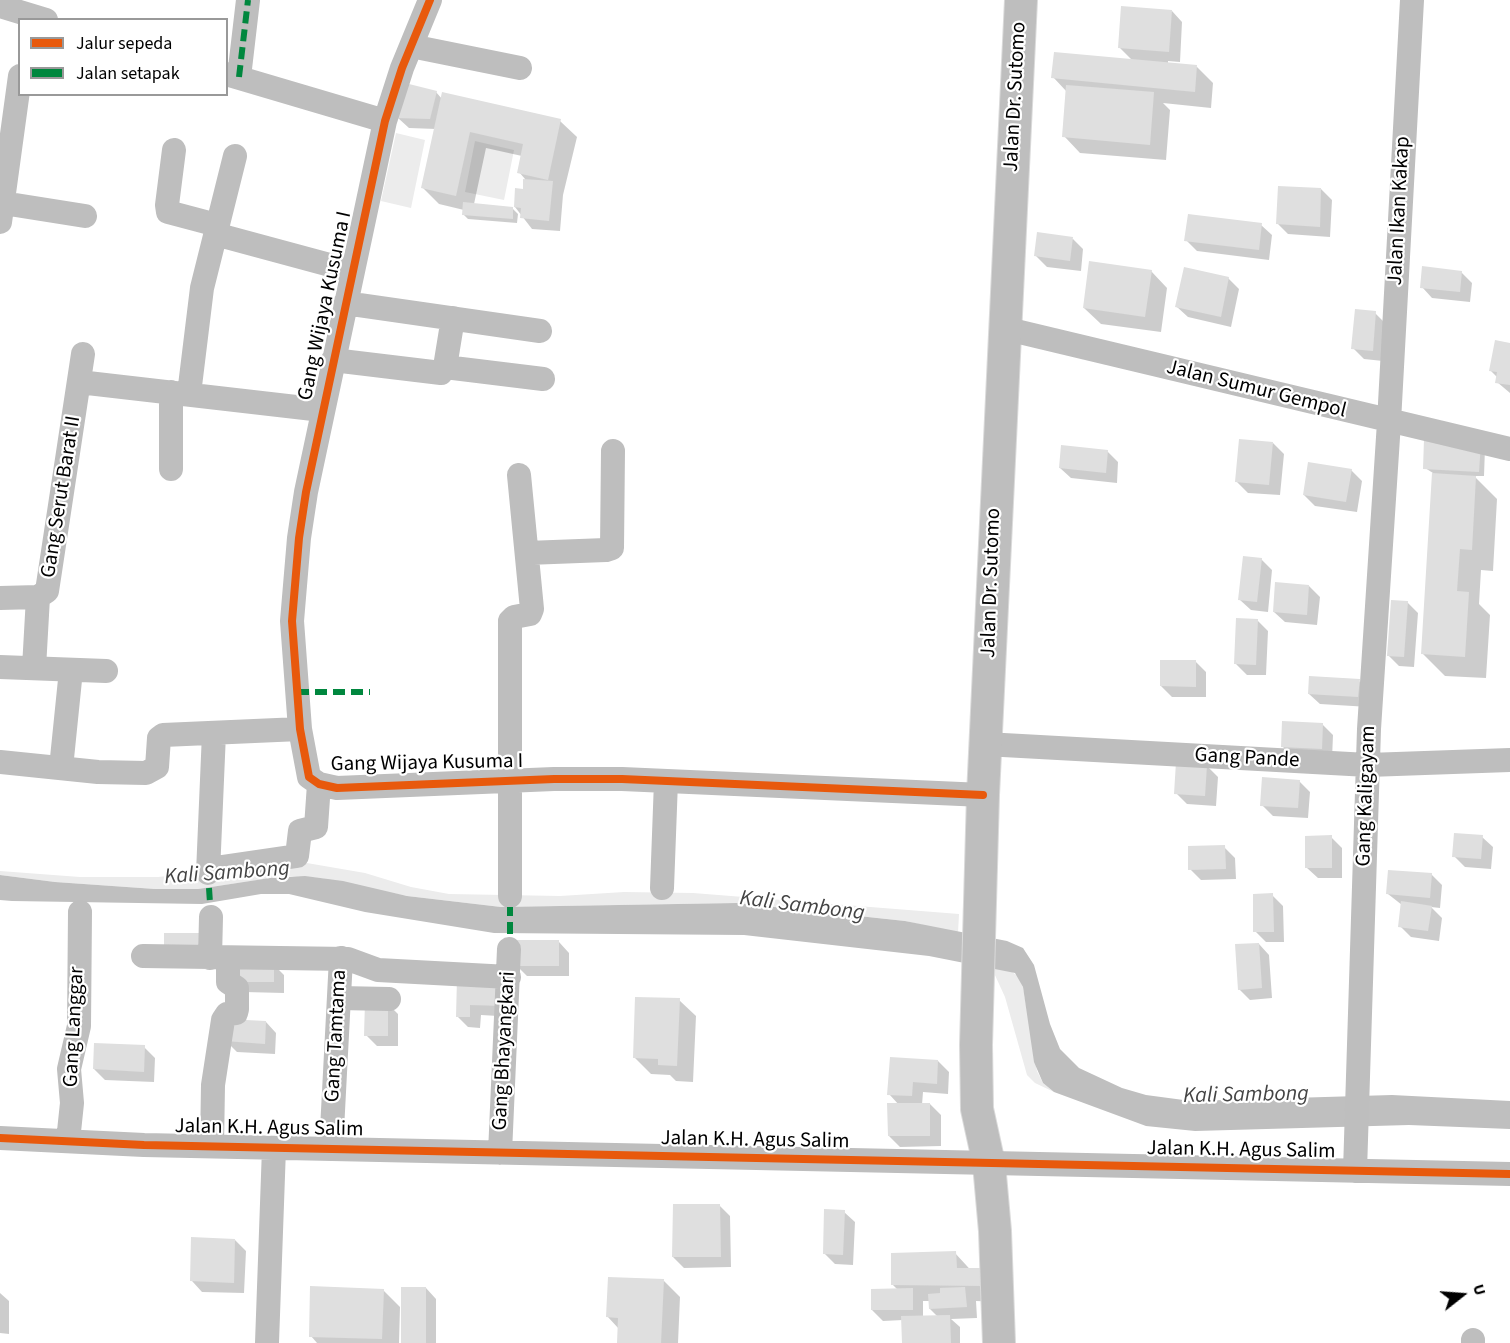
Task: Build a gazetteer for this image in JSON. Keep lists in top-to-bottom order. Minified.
{"streets":{"main road":["Jalan Dr. Sutomo"],"street":["Jalan Ikan Kakap","Gang Wijaya Kusuma I","Jalan Sumur Gempol","Gang Serut Barat II","Gang Pande","Gang Kaligayam","Gang Langgar","Gang Tamtama","Gang Bhayangkari","Jalan K.H. Agus Salim"]},"crossings":[["Jalan Dr. Sutomo","Gang Wijaya Kusuma I"],["Jalan Dr. Sutomo","Jalan Sumur Gempol"],["Jalan Dr. Sutomo","Gang Pande"],["Jalan Dr. Sutomo","Jalan K.H. Agus Salim"],["Jalan Ikan Kakap","Jalan Sumur Gempol"],["Jalan Ikan Kakap","Gang Kaligayam"],["Jalan Sumur Gempol","Gang Kaligayam"],["Gang Pande","Gang Kaligayam"],["Gang Kaligayam","Jalan K.H. Agus Salim"],["Gang Langgar","Jalan K.H. Agus Salim"],["Gang Tamtama","Jalan K.H. Agus Salim"],["Gang Bhayangkari","Jalan K.H. Agus Salim"]],"water":["Kali Sambong"],"legend":["Jalur sepeda","Jalan setapak"],"north":"right"}
